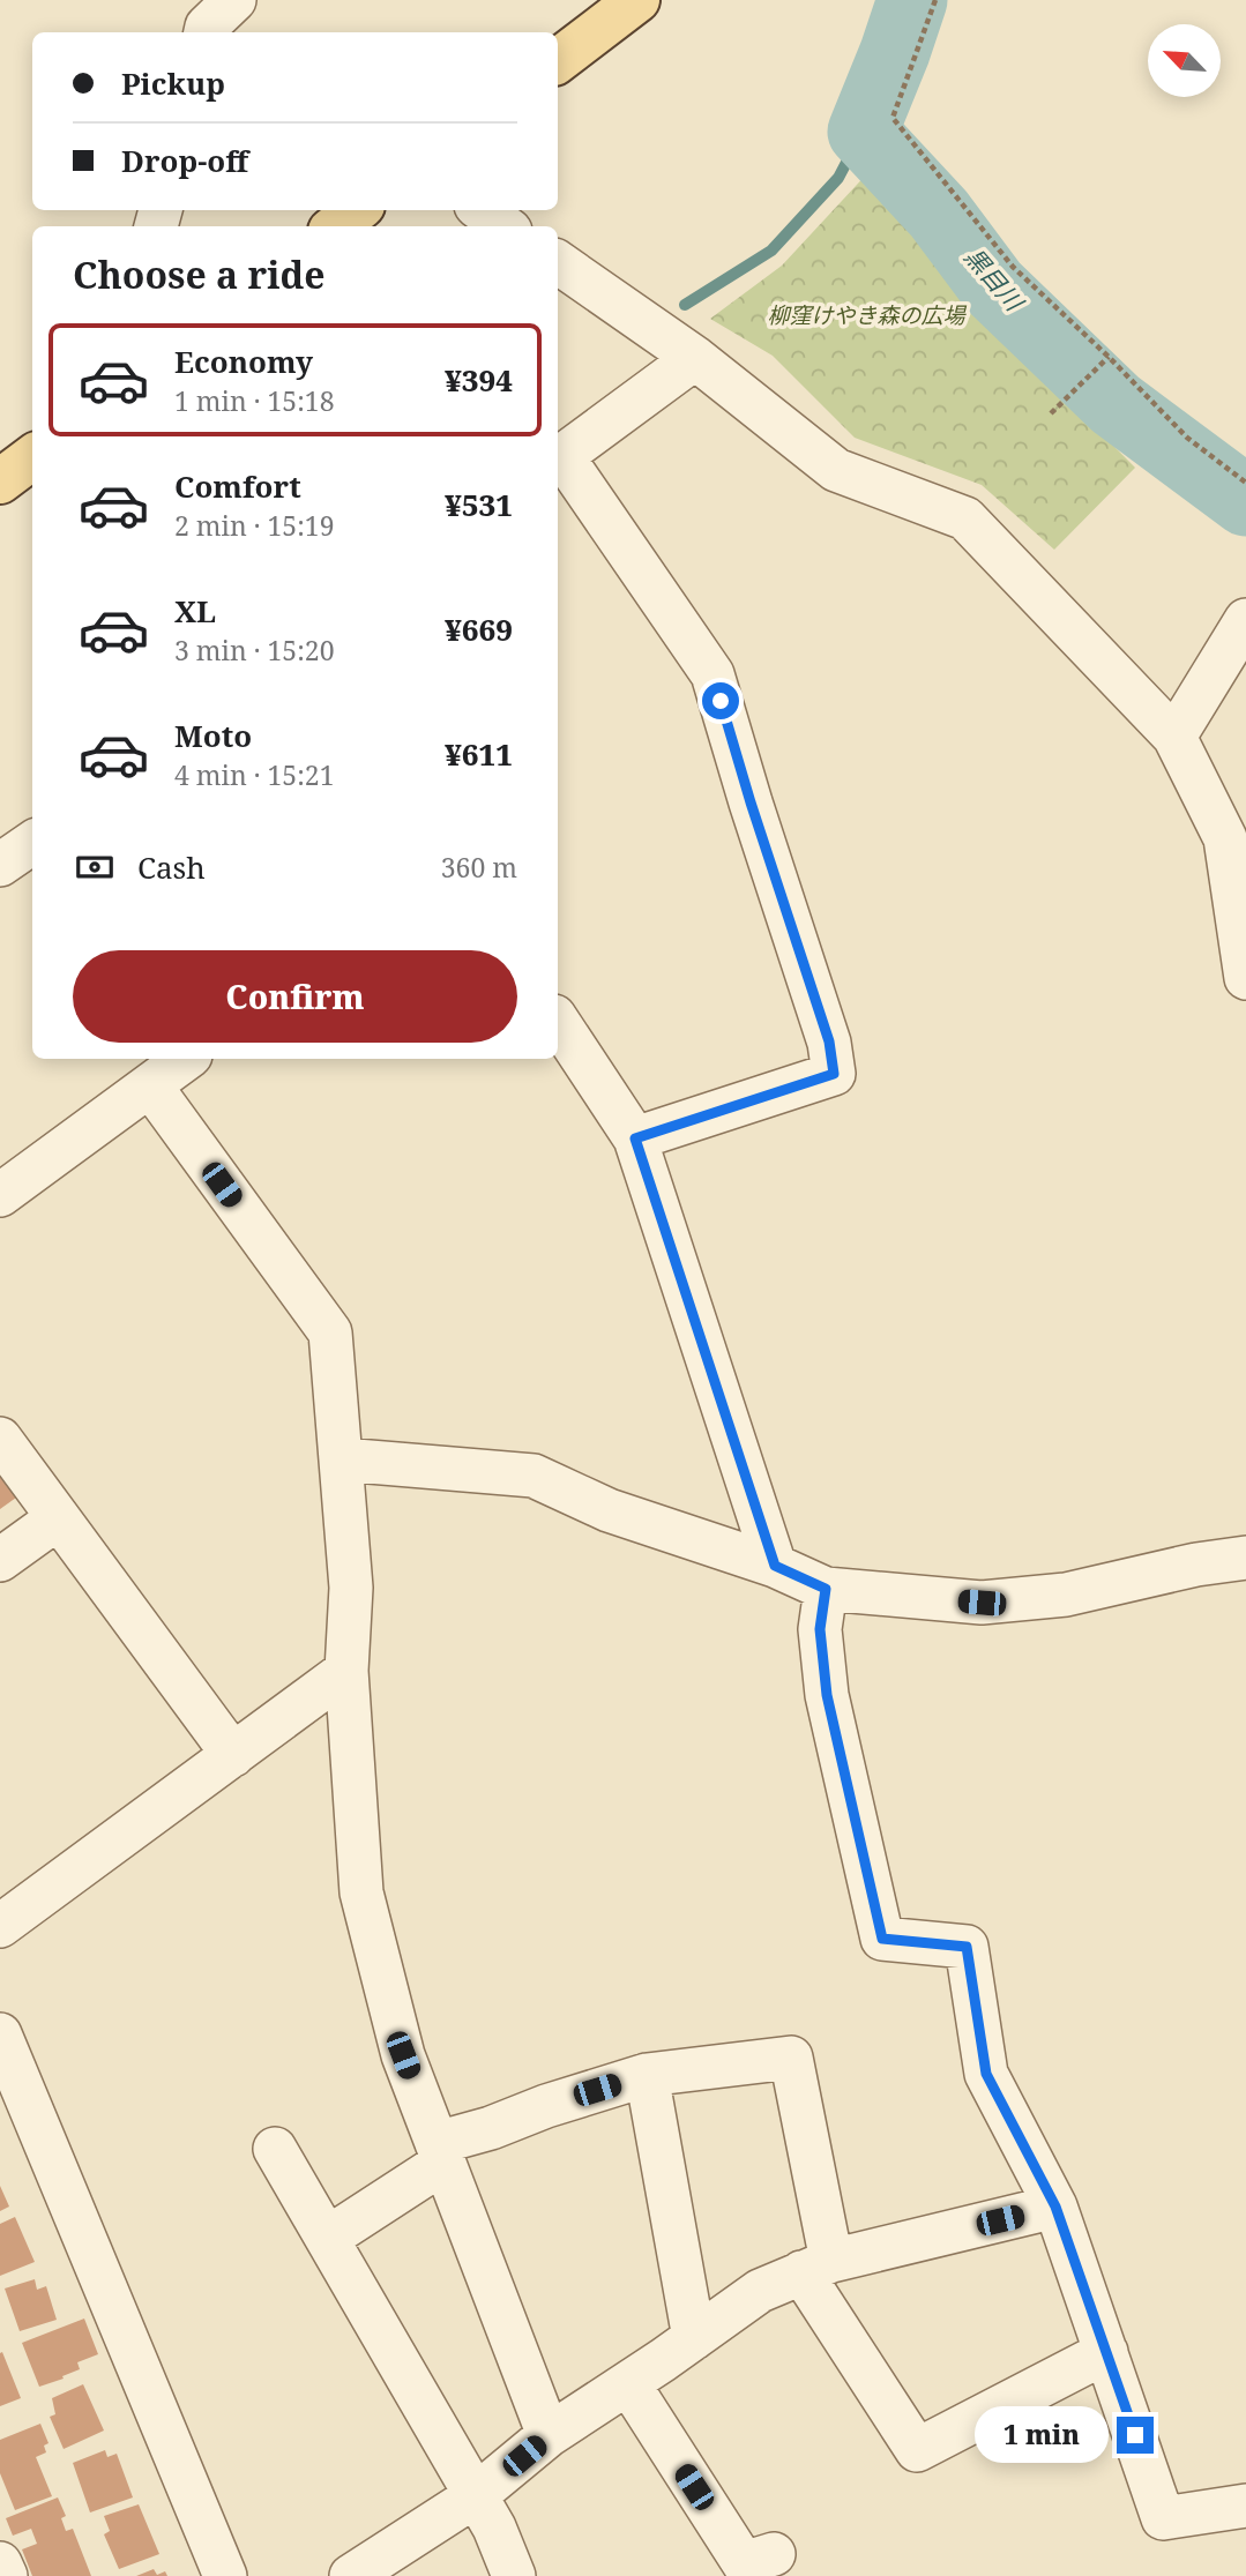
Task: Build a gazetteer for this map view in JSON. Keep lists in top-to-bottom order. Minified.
{"water":["黒目川"],"parks":["柳窪けやき森の広場"],"north":"top left","page":{"banner":["Pickup","Drop-off"],"heading":"Choose a ride","list":[{"name":"Economy","note":"1 min · 15:18","value":"¥394"},{"name":"Comfort","note":"2 min · 15:19","value":"¥531"},{"name":"XL","note":"3 min · 15:20","value":"¥669"},{"name":"Moto","note":"4 min · 15:21","value":"¥611"}],"pay":["Cash","360 m"],"buttons":"Confirm","bubble":"1 min"}}
